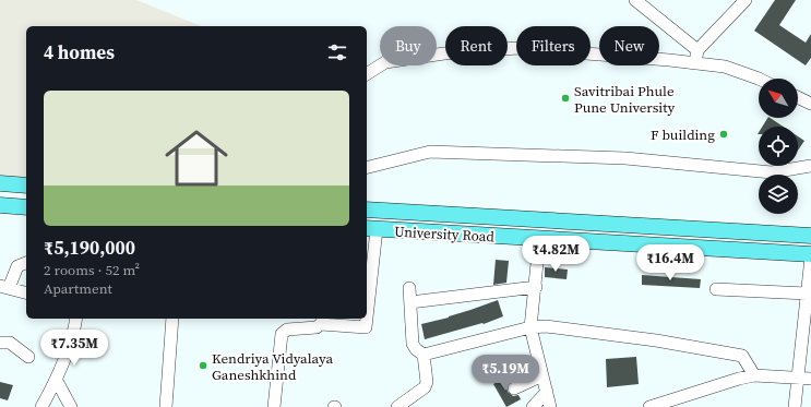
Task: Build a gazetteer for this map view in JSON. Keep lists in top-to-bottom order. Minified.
{"streets":{"main road":["University Road"]},"places":["Savitribai Phule Pune University","F building","Kendriya Vidyalaya Ganeshkhind"],"north":"top left","page":{"chip":["Buy","Rent","Filters","New"],"heading":"4 homes","list":[{"name":"₹5,190,000","note":"2 rooms · 52 m² · Apartment"}],"price":["₹4.82M","₹16.4M","₹7.35M","₹5.19M"]}}
